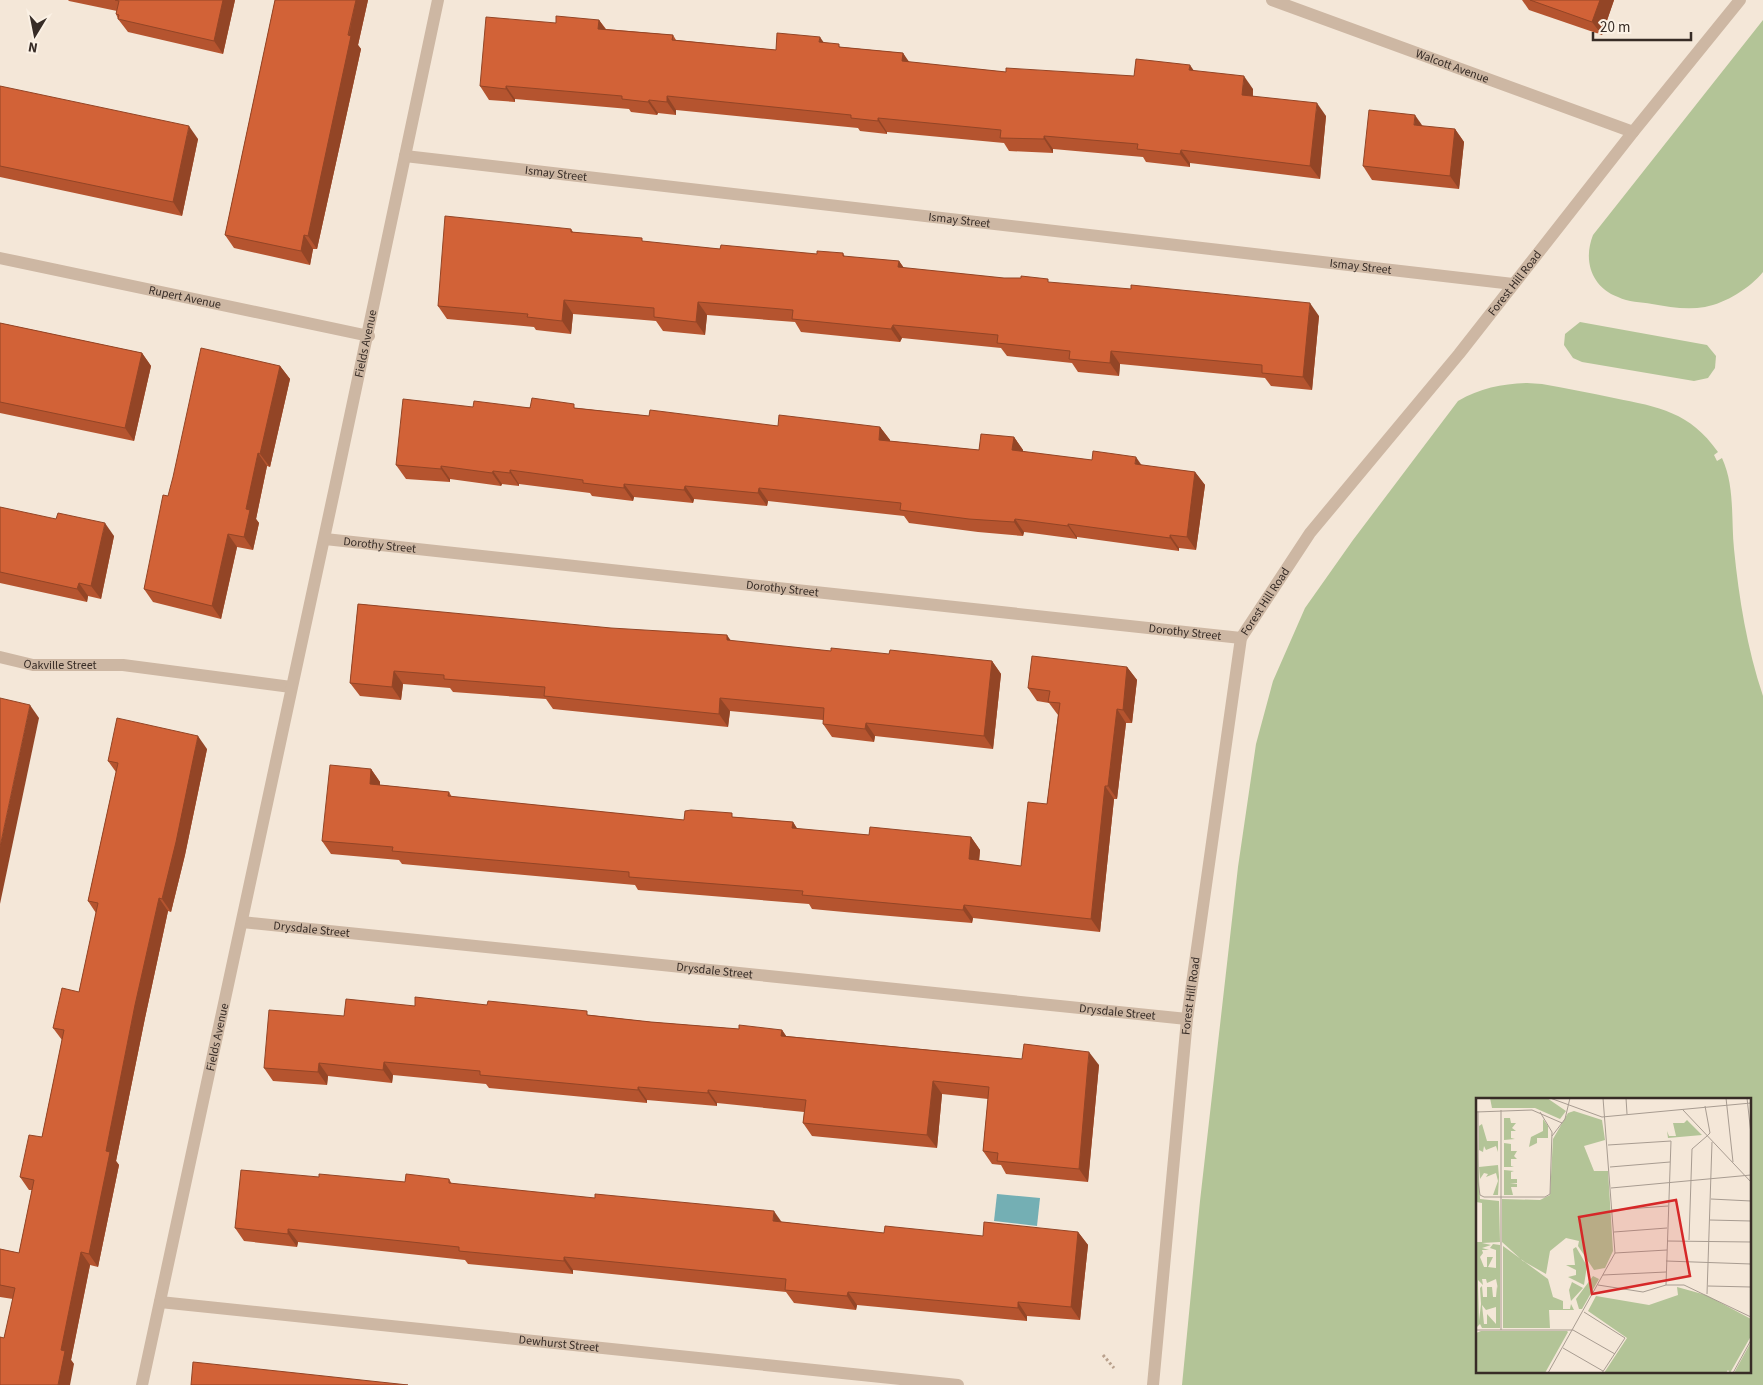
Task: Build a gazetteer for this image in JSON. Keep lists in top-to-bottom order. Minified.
{"streets":{"street":["Walcott Avenue","Ismay Street","Forest Hill Road","Rupert Avenue","Fields Avenue","Dorothy Street","Oakville Street","Drysdale Street","Dewhurst Street"]},"crossings":[["Walcott Avenue","Forest Hill Road"],["Ismay Street","Forest Hill Road"],["Ismay Street","Fields Avenue"],["Forest Hill Road","Dorothy Street"],["Forest Hill Road","Drysdale Street"],["Rupert Avenue","Fields Avenue"],["Fields Avenue","Dorothy Street"],["Fields Avenue","Oakville Street"],["Fields Avenue","Drysdale Street"],["Fields Avenue","Dewhurst Street"]],"scale_bar":"20 m","north":"bottom"}
